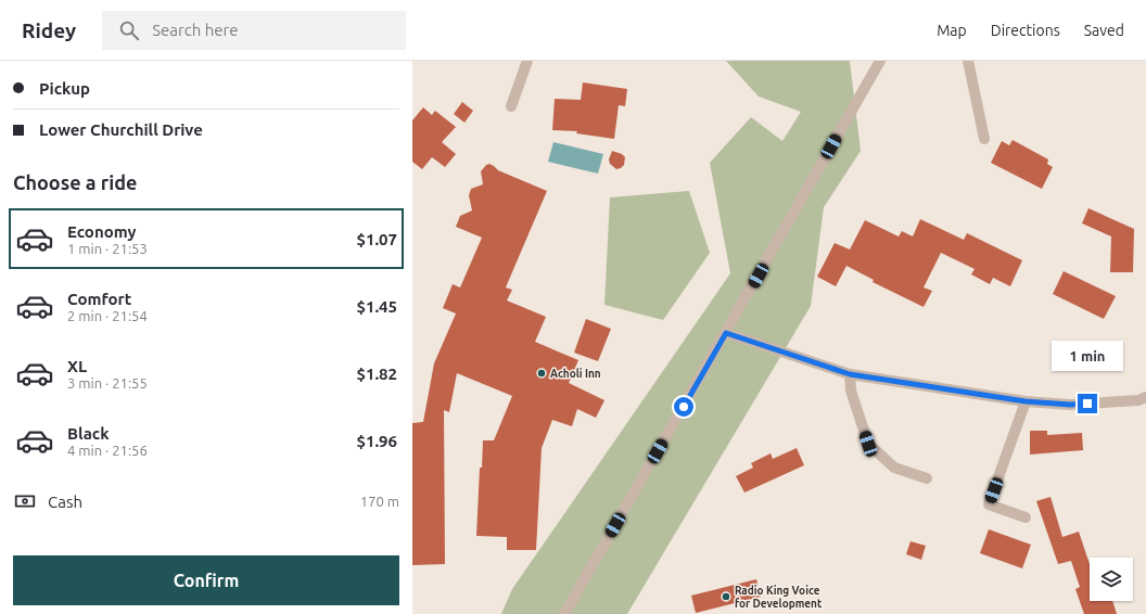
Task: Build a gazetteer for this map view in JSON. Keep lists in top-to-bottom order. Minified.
{"places":["Acholi Inn","Radio King Voice for Development"],"page":{"header":"Ridey","search":"Search here","nav":["Map","Directions","Saved"],"banner":["Pickup","Lower Churchill Drive"],"heading":"Choose a ride","list":[{"name":"Economy","note":"1 min · 21:53","value":"$1.07"},{"name":"Comfort","note":"2 min · 21:54","value":"$1.45"},{"name":"XL","note":"3 min · 21:55","value":"$1.82"},{"name":"Black","note":"4 min · 21:56","value":"$1.96"}],"bubble":"1 min","pay":["Cash","170 m"],"buttons":"Confirm"}}
